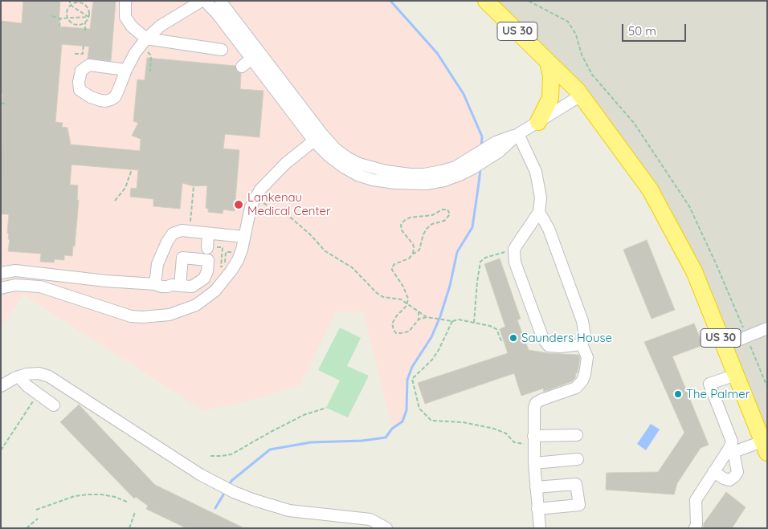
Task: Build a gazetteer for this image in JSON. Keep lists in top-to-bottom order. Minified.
{"streets":{"highway":["US 30"]},"places":["Lankenau Medical Center","Saunders House","The Palmer"],"scale_bar":"50 m"}
